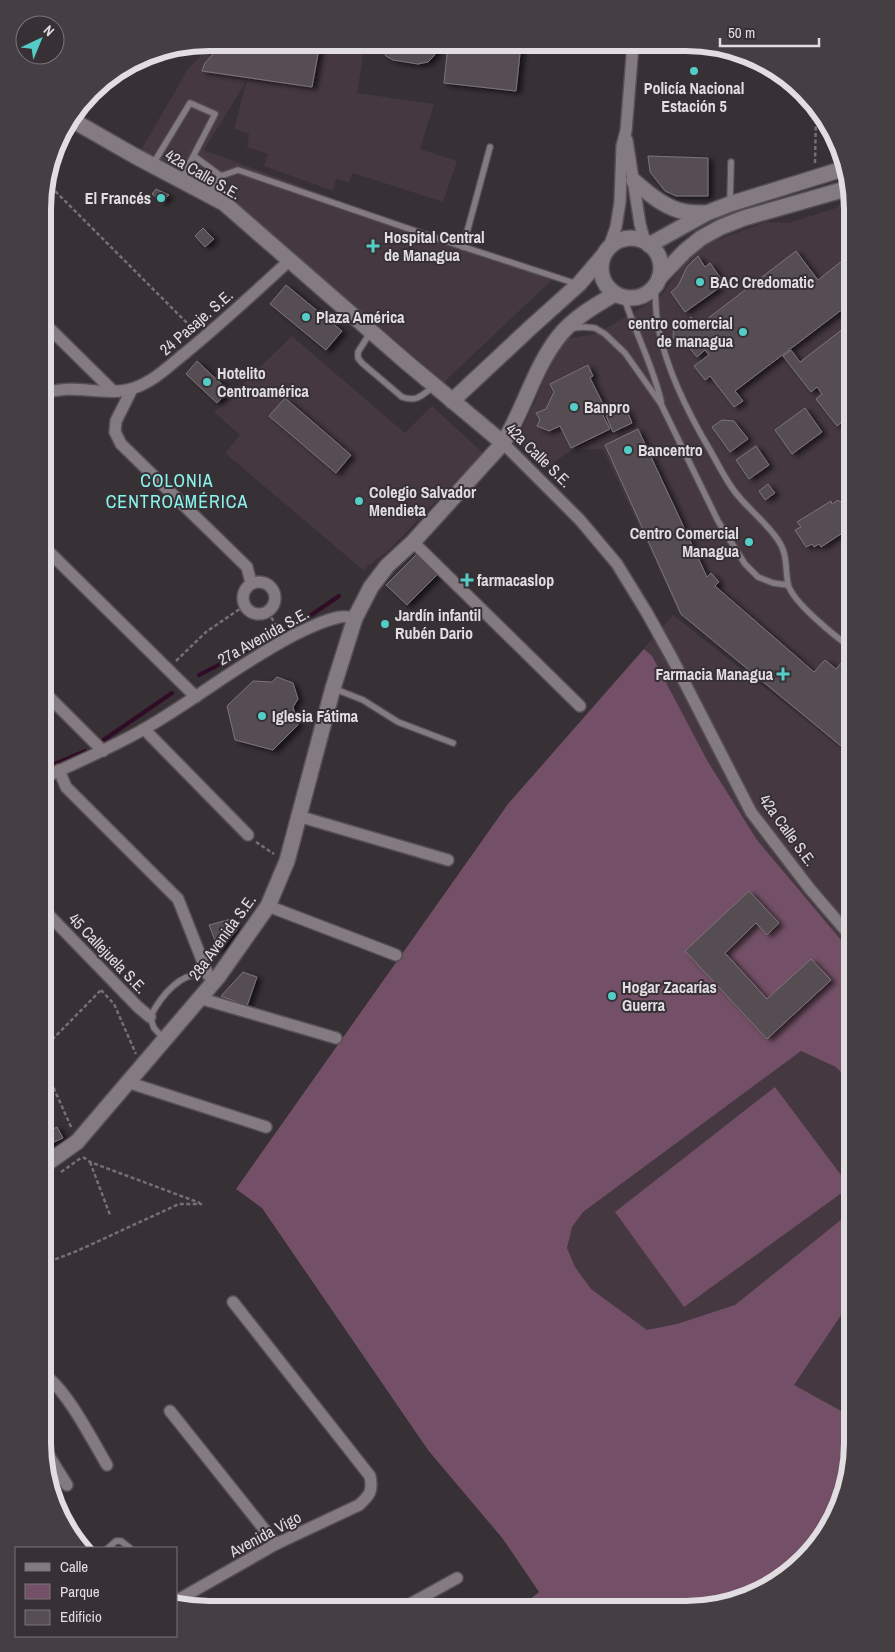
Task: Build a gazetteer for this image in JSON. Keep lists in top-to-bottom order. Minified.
{"streets":{"street":["42a Calle S.E.","24 Pasaje. S.E.","27a Avenida S.E.","28a Avenida S.E.","45 Callejuela S.E.","Avenida Vigo"]},"crossings":[["42a Calle S.E.","24 Pasaje. S.E."],["27a Avenida S.E.","28a Avenida S.E."]],"districts":["COLONIA CENTROAMÉRICA"],"places":{"other":["Policía Nacional Estación 5","El Francés","BAC Credomatic","Plaza América","centro comercial de managua","Hotelito Centroamérica","Banpro","Bancentro","Colegio Salvador Mendieta","Centro Comercial Managua","Jardín infantil Rubén Dario","Iglesia Fátima","Hogar Zacarías Guerra"],"health":["Hospital Central de Managua","farmacaslop","Farmacia Managua"]},"legend":["Calle","Parque","Edificio"],"scale_bar":"50 m","north":"top right"}
